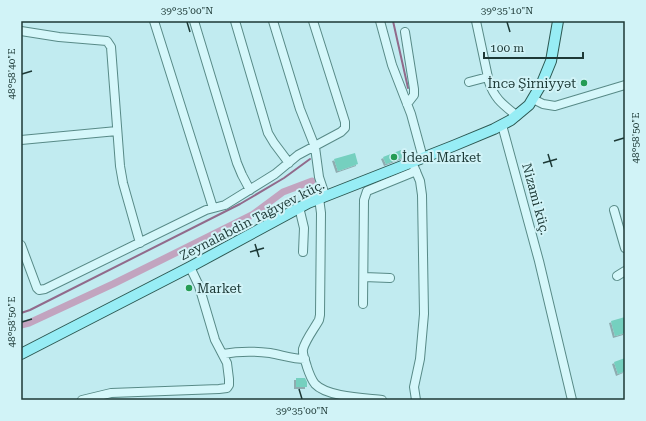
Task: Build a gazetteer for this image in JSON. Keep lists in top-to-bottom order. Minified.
{"streets":{"main road":["Zeynalabdin Tağıyev küç."],"street":["Nizami küç."]},"crossings":[["Nizami küç.","Zeynalabdin Tağıyev küç."]],"places":["İncə Şirniyyət","İdeal Market","Market"],"scale_bar":"100 m","coordinates":["39°35'00\"N","39°35'10\"N","48°58'40\"E","48°58'50\"E"]}
